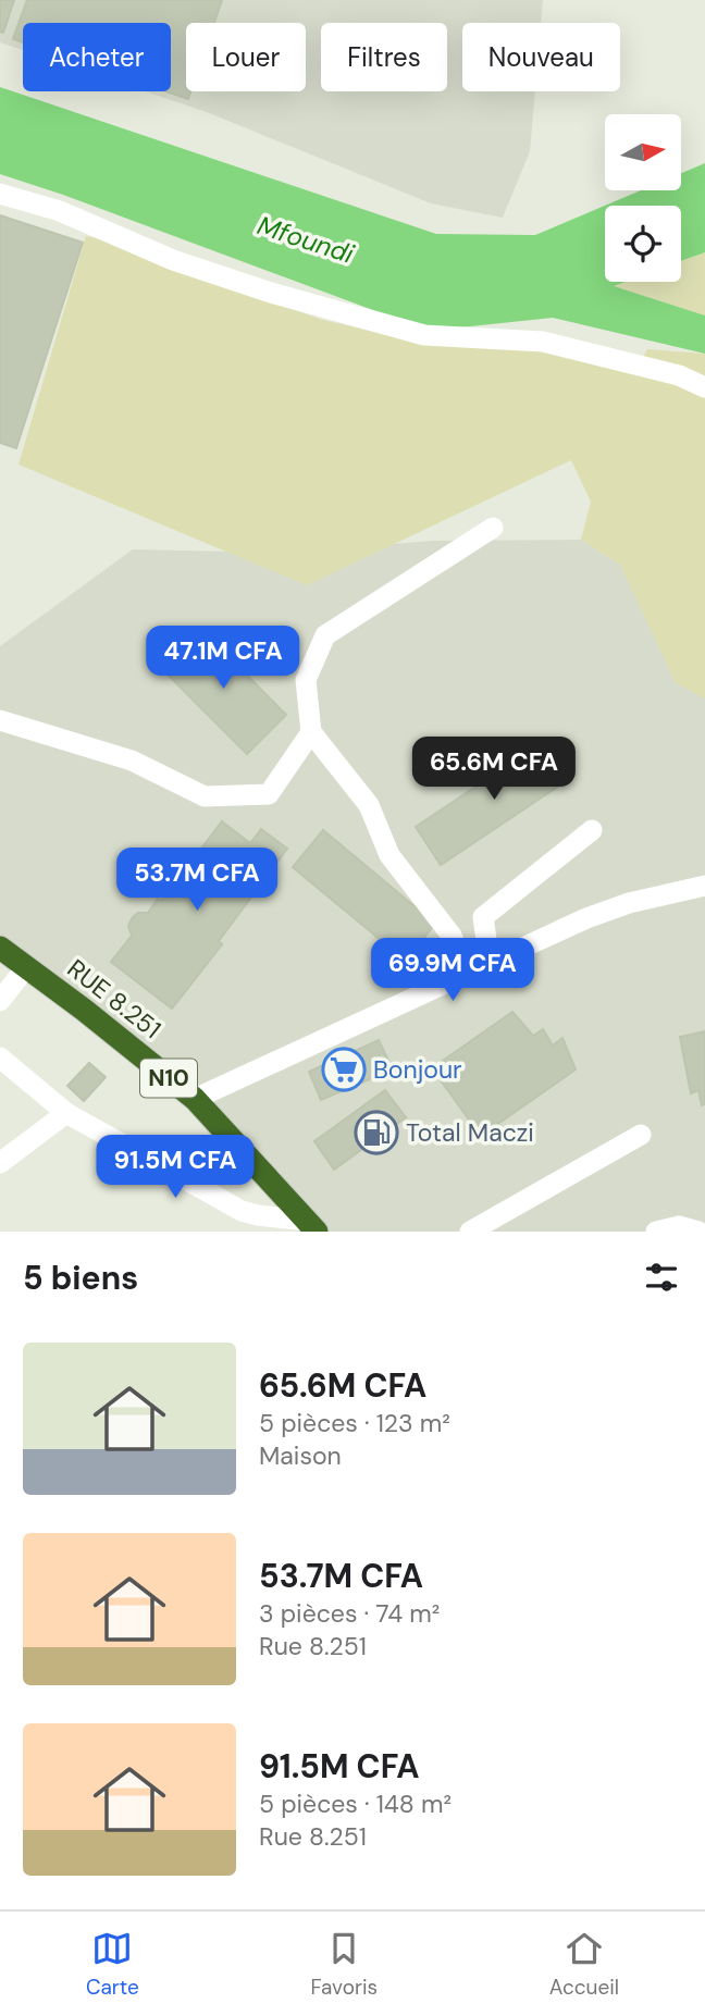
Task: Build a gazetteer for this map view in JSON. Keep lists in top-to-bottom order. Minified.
{"streets":{"highway":["RUE 8.251","N10"]},"water":["Mfoundi"],"places":{"supermarket":["Bonjour"],"fuel station":["Total Maczi"]},"north":"right","page":{"chip":["Acheter","Louer","Filtres","Nouveau"],"price":["47.1M CFA","65.6M CFA","53.7M CFA","69.9M CFA","91.5M CFA"],"heading":"5 biens","list":[{"name":"65.6M CFA","note":"5 pièces · 123 m² · Maison"},{"name":"53.7M CFA","note":"3 pièces · 74 m² · Rue 8.251"},{"name":"91.5M CFA","note":"5 pièces · 148 m² · Rue 8.251"}],"tabs":["Carte","Favoris","Accueil"]}}
